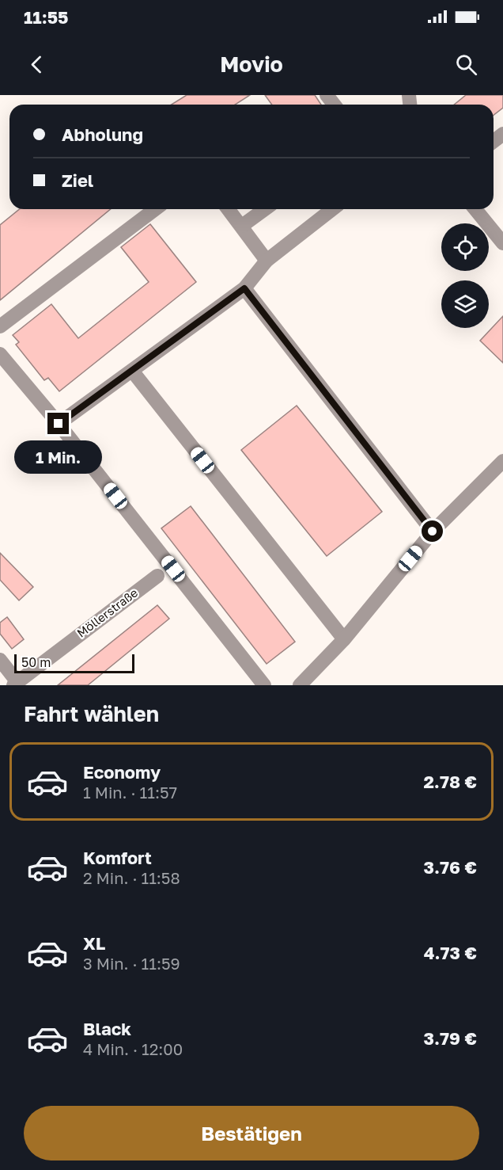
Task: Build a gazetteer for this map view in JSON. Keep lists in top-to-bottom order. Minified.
{"streets":{"street":["Möllerstraße"]},"scale_bar":"50 m","page":{"status":"11:55","header":"Movio","banner":["Abholung","Ziel"],"bubble":"1 Min.","scale":"50 m","heading":"Fahrt wählen","list":[{"name":"Economy","note":"1 Min. · 11:57","value":"2.78 €"},{"name":"Komfort","note":"2 Min. · 11:58","value":"3.76 €"},{"name":"XL","note":"3 Min. · 11:59","value":"4.73 €"},{"name":"Black","note":"4 Min. · 12:00","value":"3.79 €"}],"buttons":"Bestätigen"}}
